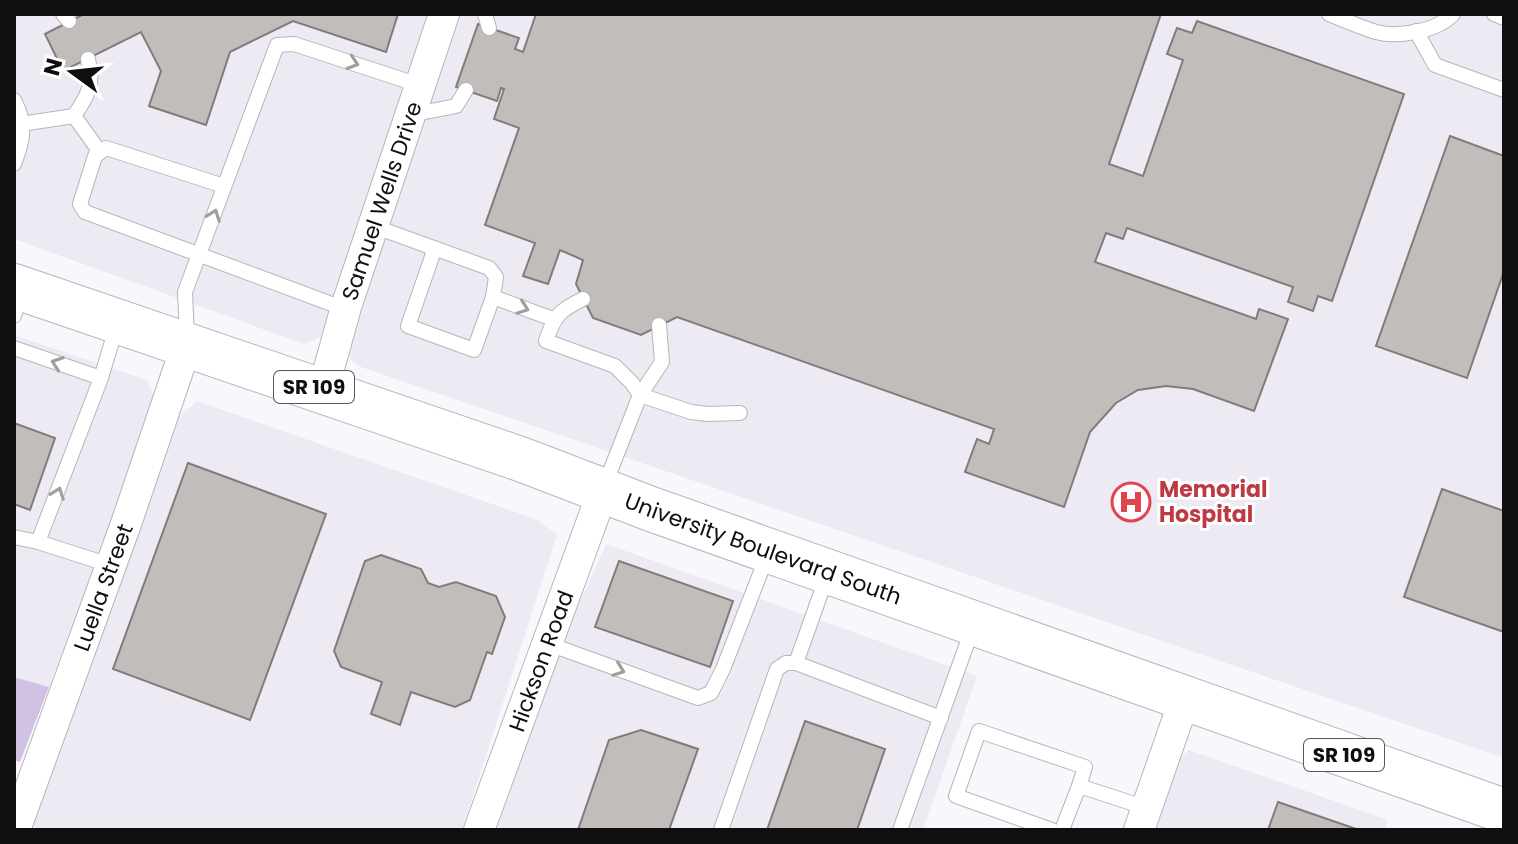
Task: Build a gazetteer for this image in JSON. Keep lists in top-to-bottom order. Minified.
{"streets":{"main road":["SR 109","University Boulevard South"],"street":["Samuel Wells Drive","Luella Street","Hickson Road"]},"crossings":[["Samuel Wells Drive","University Boulevard South"],["University Boulevard South","Luella Street"],["University Boulevard South","Hickson Road"]],"places":{"hospital":["Memorial Hospital"]},"north":"left"}
